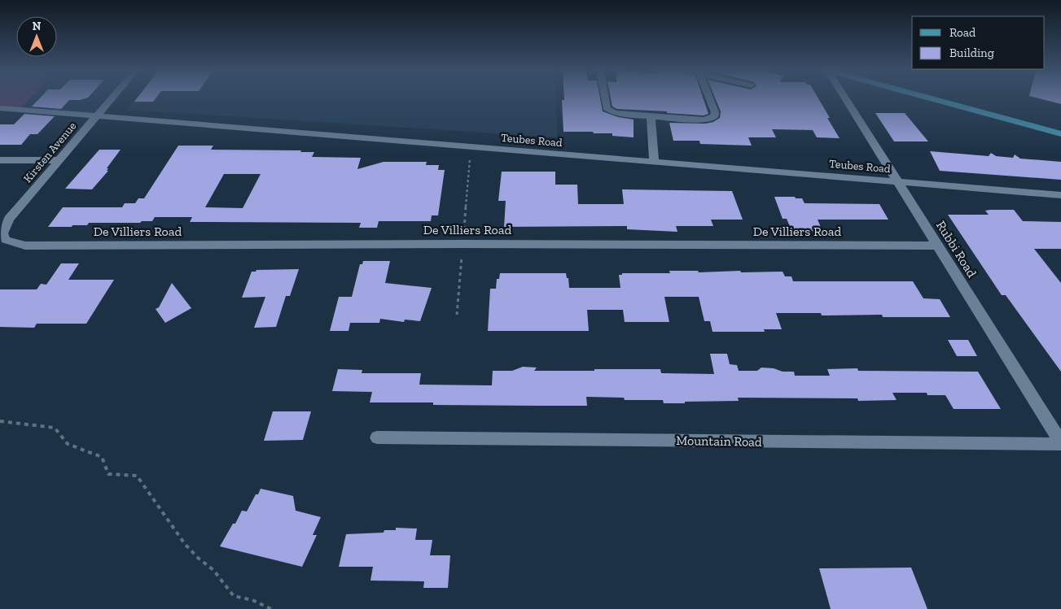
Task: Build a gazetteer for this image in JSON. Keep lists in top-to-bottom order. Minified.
{"streets":{"street":["Teubes Road","Kirsten Avenue","De Villiers Road","Rubbi Road","Mountain Road"]},"crossings":[["Teubes Road","Kirsten Avenue"],["Teubes Road","Rubbi Road"],["Kirsten Avenue","De Villiers Road"],["De Villiers Road","Rubbi Road"],["Rubbi Road","Mountain Road"]],"legend":["Road","Building"],"north":"top"}
